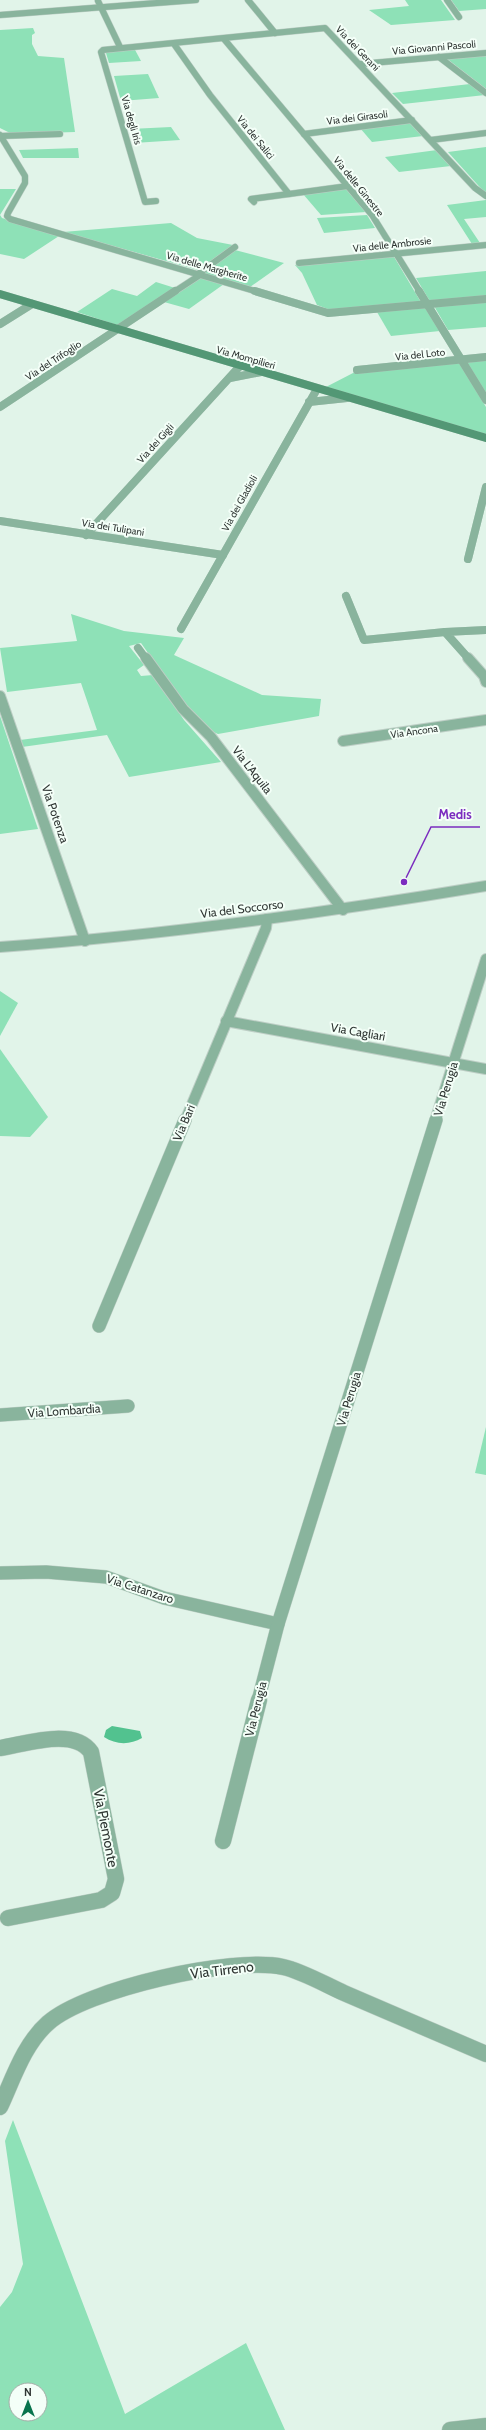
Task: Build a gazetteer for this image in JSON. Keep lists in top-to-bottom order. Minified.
{"streets":{"street":["Via Giovanni Pascoli","Via dei Gerani","Via dei Girasoli","Via degli Iris","Via dei Salici","Via delle Ginestre","Via delle Ambrosie","Via delle Margherite","Via del Loto","Via Mompilieri","Via del Trifoglio","Via dei Gigli","Via dei Gladioli","Via dei Tulipani","Via Ancona","Via L'Aquila","Via Potenza","Via del Soccorso","Via Cagliari","Via Perugia","Via Bari","Via Lombardia","Via Catanzaro","Via Piemonte","Via Tirreno"]},"crossings":[["Via Giovanni Pascoli","Via dei Gerani"],["Via dei Gerani","Via dei Girasoli"],["Via dei Gerani","Via degli Iris"],["Via dei Gerani","Via dei Salici"],["Via dei Gerani","Via delle Ginestre"],["Via dei Girasoli","Via delle Ginestre"],["Via delle Ginestre","Via delle Ambrosie"],["Via delle Ginestre","Via delle Margherite"],["Via delle Ginestre","Via del Loto"],["Via delle Margherite","Via del Trifoglio"],["Via Mompilieri","Via del Trifoglio"],["Via Mompilieri","Via dei Gigli"],["Via Mompilieri","Via dei Gladioli"],["Via dei Gigli","Via dei Tulipani"],["Via dei Gladioli","Via dei Tulipani"],["Via L'Aquila","Via del Soccorso"],["Via Potenza","Via del Soccorso"],["Via del Soccorso","Via Bari"],["Via Cagliari","Via Perugia"],["Via Cagliari","Via Bari"],["Via Perugia","Via Catanzaro"]],"places":["Medis"],"north":"top"}
